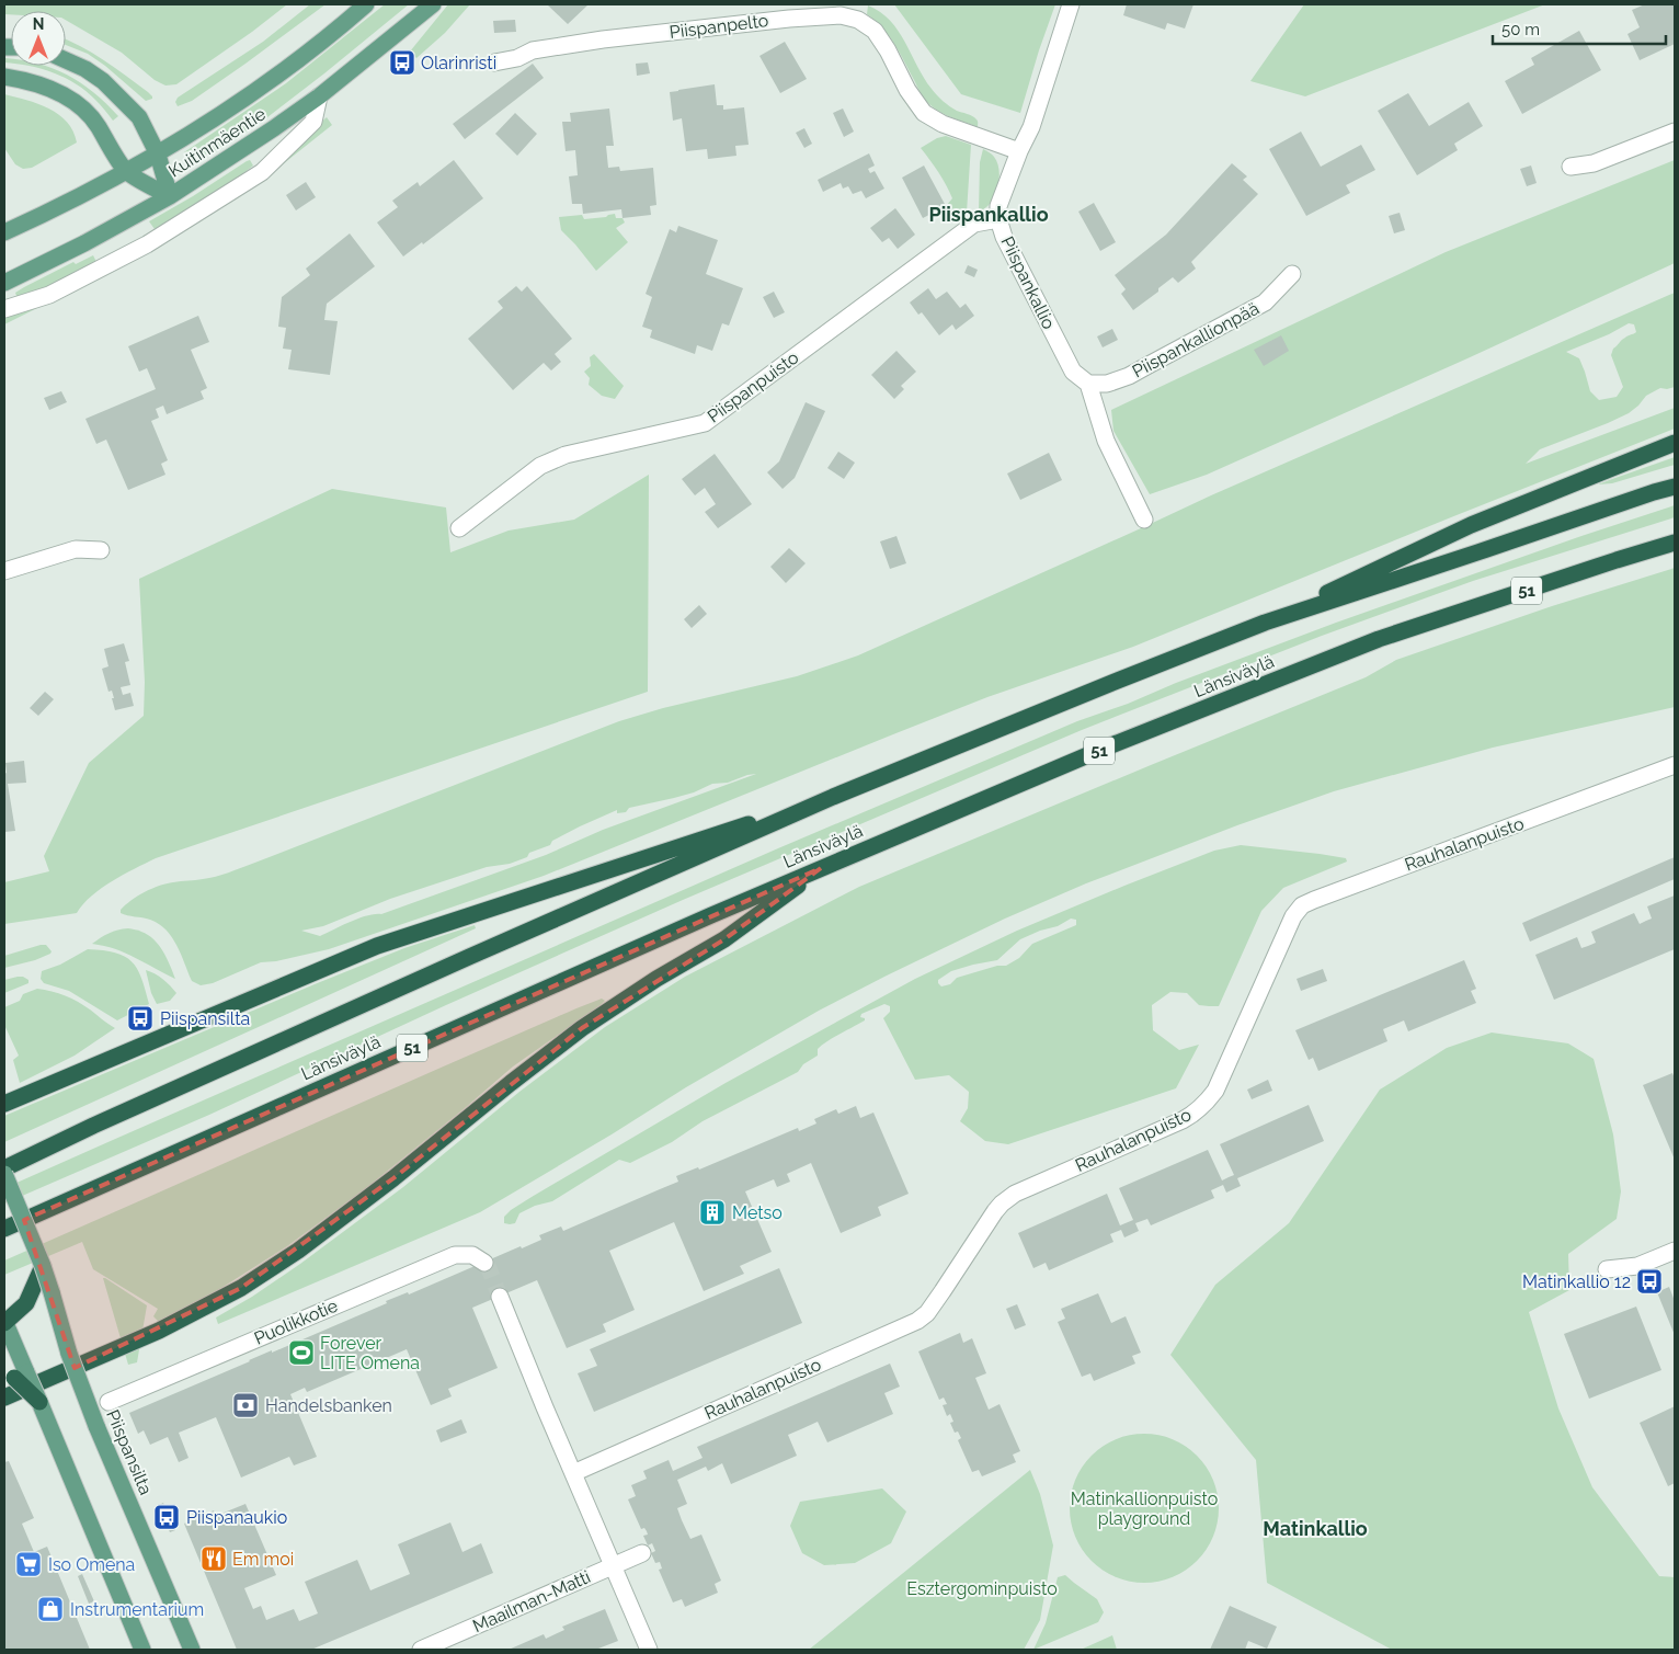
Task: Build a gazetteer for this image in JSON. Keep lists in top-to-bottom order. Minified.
{"streets":{"highway":["51","Länsiväylä"],"main road":["Kuitinmäentie","Piispansilta"],"street":["Piispanpelto","Piispankallio","Piispankallionpää","Piispanpuisto","Rauhalanpuisto","Puolikkotie","Maailman-Matti"]},"crossings":[["Piispanpelto","Piispankallio"],["Piispankallio","Piispankallionpää"],["Piispankallio","Piispanpuisto"],["51","Länsiväylä"]],"districts":["Piispankallio","Matinkallio"],"parks":["Matinkallionpuisto playground","Esztergominpuisto"],"places":{"bus stop":["Olarinristi","Piispansilta","Matinkallio 12","Piispanaukio"],"building":["Metso"],"sports":["Forever LITE Omena"],"bank":["Handelsbanken"],"restaurant":["Em moi"],"supermarket":["Iso Omena"],"shop":["Instrumentarium"]},"scale_bar":"50 m","north":"top"}
